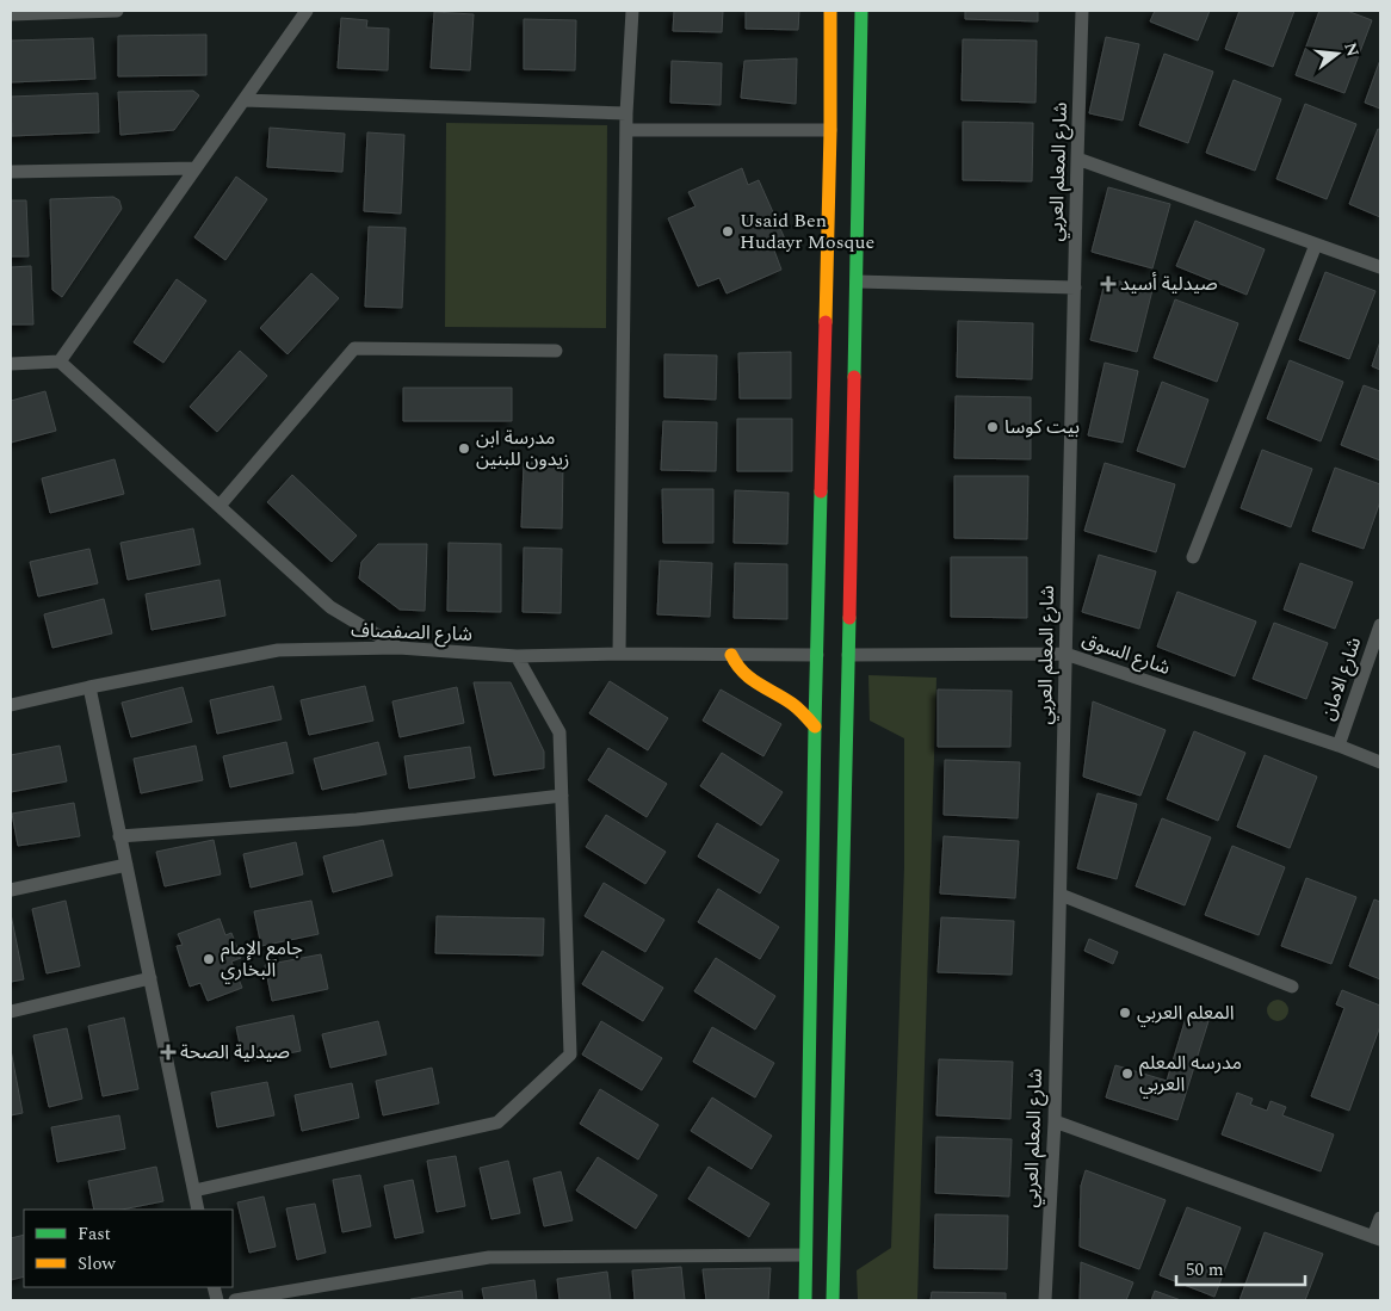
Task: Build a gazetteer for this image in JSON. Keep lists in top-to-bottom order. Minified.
{"streets":{"street":["شارع المعلم العربي","شارع الصفصاف","شارع السوق","شارع الامان"]},"crossings":[["شارع المعلم العربي","شارع السوق"],["شارع السوق","شارع الامان"]],"places":{"other":["Usaid Ben Hudayr Mosque","بيت كوسا","مدرسة ابن زيدون للبنين","جامع الإمام البخاري","المعلم العربي","مدرسه المعلم العربي"],"health":["صيدلية أسيد","صيدلية الصحة"]},"legend":["Fast","Slow"],"scale_bar":"50 m","north":"right"}
